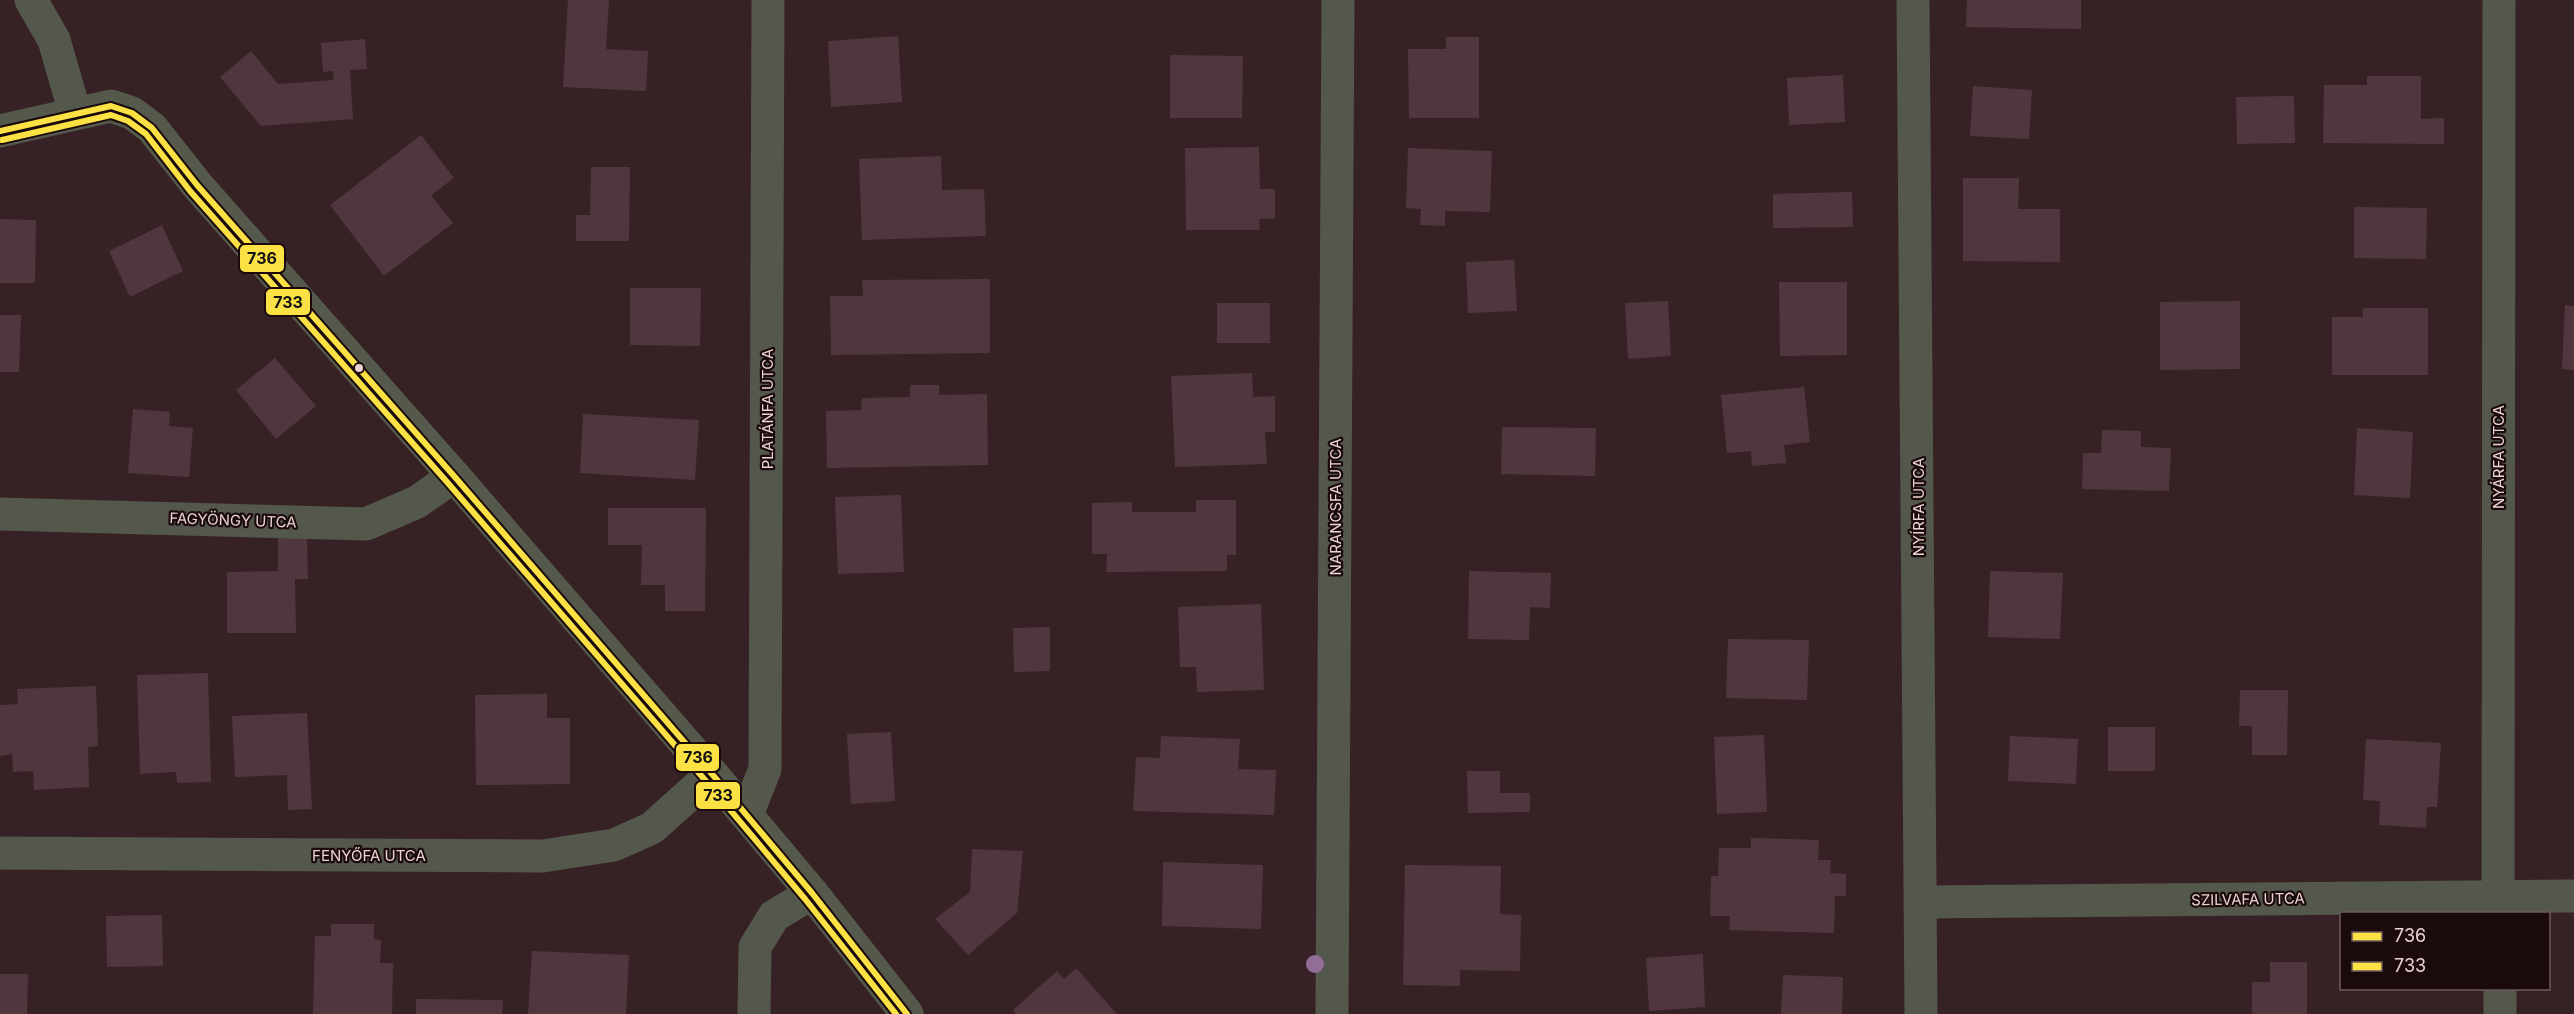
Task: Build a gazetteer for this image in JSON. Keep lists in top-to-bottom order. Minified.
{"streets":{"street":["PLATÁNFA UTCA","NYÁRFA UTCA","NARANCSFA UTCA","NYÍRFA UTCA","FAGYÖNGY UTCA","FENYŐFA UTCA","SZILVAFA UTCA"]},"crossings":[["NYÁRFA UTCA","SZILVAFA UTCA"],["NYÍRFA UTCA","SZILVAFA UTCA"]],"lines":["transit line 736","transit line 733"],"legend":["736","733"]}
